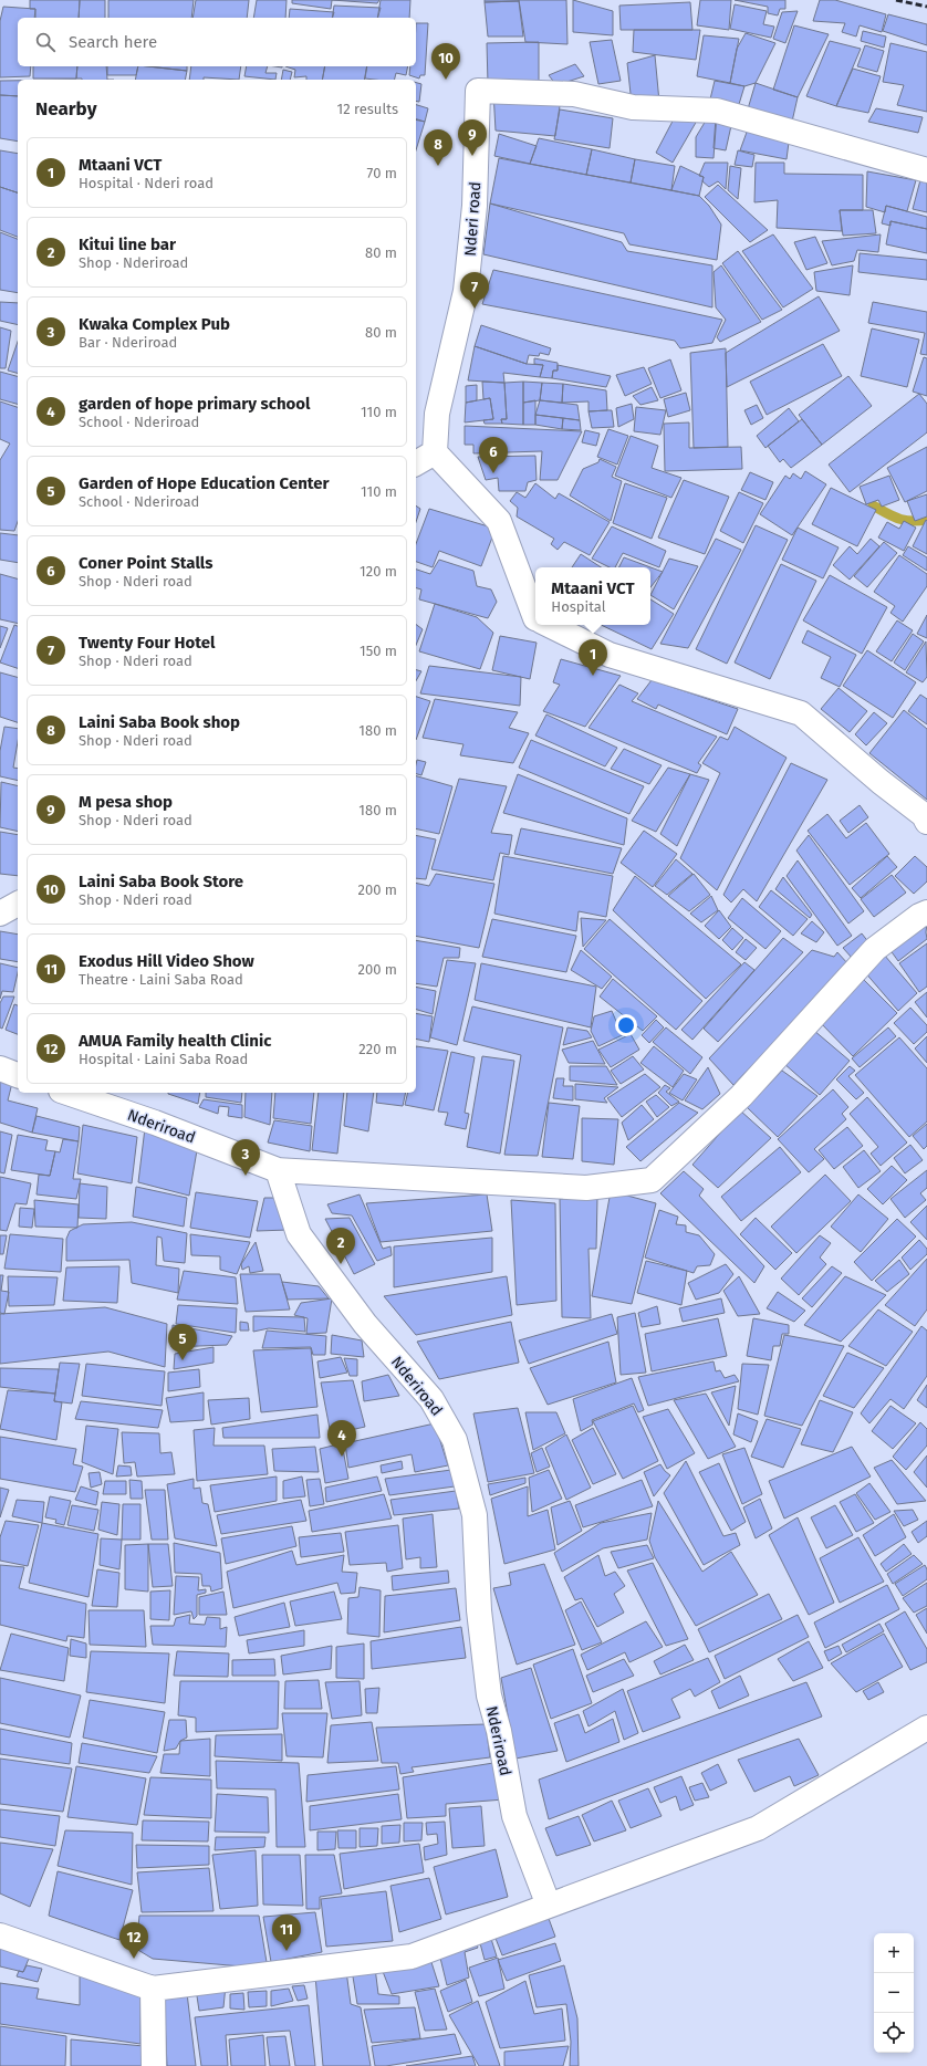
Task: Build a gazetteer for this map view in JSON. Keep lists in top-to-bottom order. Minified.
{"streets":{"street":["Nderi road","Nderiroad"]},"page":{"search":"Search here","pins":["10","9","8","7","6","1","3","2","5","4","11","12"],"heading":["Nearby","12 results"],"list":[{"mark":"1","name":"Mtaani VCT","note":"Hospital · Nderi road","value":"70 m"},{"mark":"2","name":"Kitui line bar","note":"Shop · Nderiroad","value":"80 m"},{"mark":"3","name":"Kwaka Complex Pub","note":"Bar · Nderiroad","value":"80 m"},{"mark":"4","name":"garden of hope primary school","note":"School · Nderiroad","value":"110 m"},{"mark":"5","name":"Garden of Hope Education Center","note":"School · Nderiroad","value":"110 m"},{"mark":"6","name":"Coner Point Stalls","note":"Shop · Nderi road","value":"120 m"},{"mark":"7","name":"Twenty Four Hotel","note":"Shop · Nderi road","value":"150 m"},{"mark":"8","name":"Laini Saba Book shop","note":"Shop · Nderi road","value":"180 m"},{"mark":"9","name":"M pesa shop","note":"Shop · Nderi road","value":"180 m"},{"mark":"10","name":"Laini Saba Book Store","note":"Shop · Nderi road","value":"200 m"},{"mark":"11","name":"Exodus Hill Video Show","note":"Theatre · Laini Saba Road","value":"200 m"},{"mark":"12","name":"AMUA Family health Clinic","note":"Hospital · Laini Saba Road","value":"220 m"}],"popup":["Mtaani VCT","Hospital"],"map_buttons":["+","−"]}}
